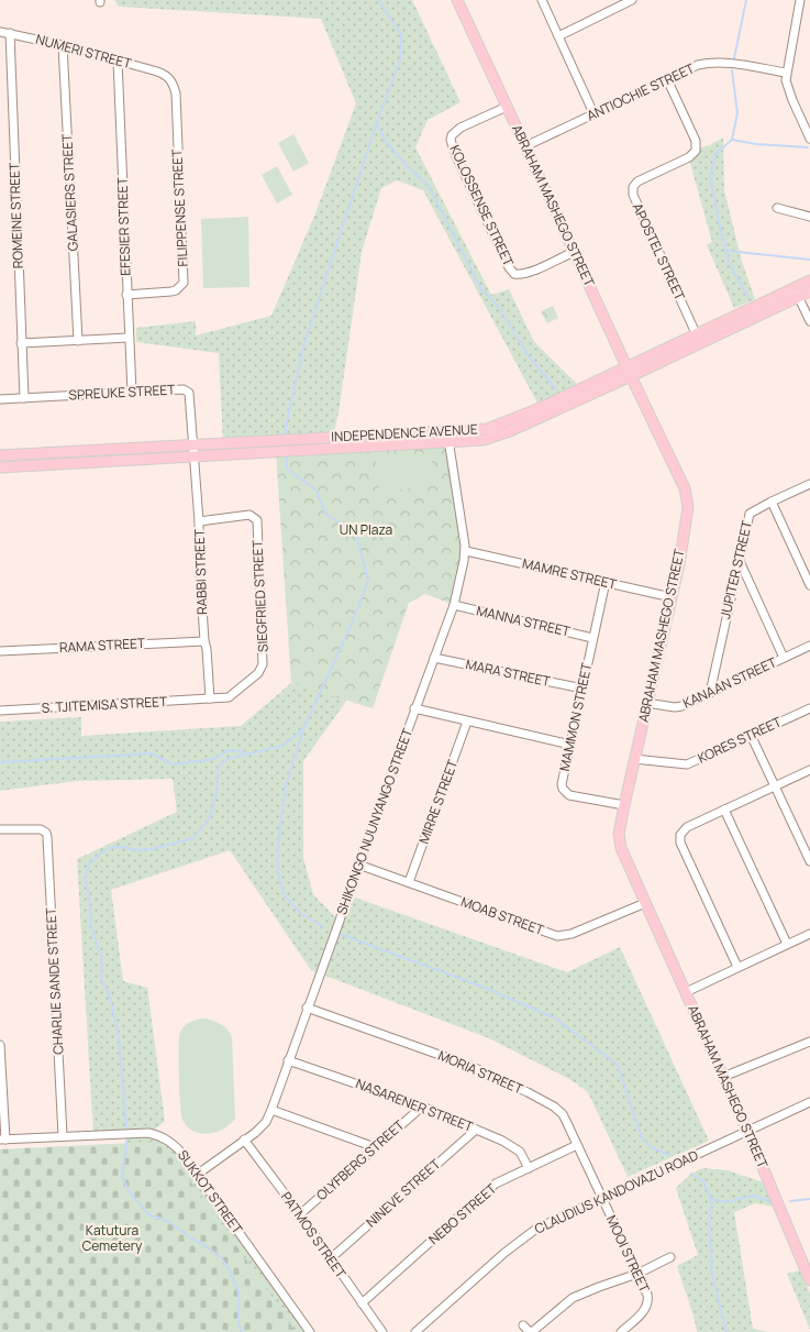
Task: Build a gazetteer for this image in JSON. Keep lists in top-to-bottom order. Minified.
{"streets":{"main road":["ABRAHAM MASHEGO STREET","INDEPENDENCE AVENUE"],"street":["NUMERI STREET","ANTIOCHIE STREET","GALASIERS STREET","KOLOSSENSE STREET","FILIPPENSE STREET","ROMEINE STREET","EFESIER STREET","APOSTEL STREET","SPREUKE STREET","JUPITER STREET","RABBI STREET","MAMRE STREET","SIEGFRIED STREET","MANNA STREET","RAMA STREET","MARA STREET","KANAAN STREET","S. TJITEMISA STREET","MAMMON STREET","KORES STREET","MIRRE STREET","SHIKONGO NUUNYANGO STREET","MOAB STREET","CHARLIE SANDE STREET","MORIA STREET","NASARENER STREET","OLYFBERG STREET","SUKKOT STREET","CLAUDIUS KANDOVAZU ROAD","NINEVE STREET","NEBO STREET","PATMOS STREET","MOOI STREET"]},"crossings":[["NUMERI STREET","GALASIERS STREET"],["NUMERI STREET","FILIPPENSE STREET"],["NUMERI STREET","ROMEINE STREET"],["NUMERI STREET","EFESIER STREET"],["ANTIOCHIE STREET","ABRAHAM MASHEGO STREET"],["ANTIOCHIE STREET","APOSTEL STREET"],["KOLOSSENSE STREET","ABRAHAM MASHEGO STREET"],["ABRAHAM MASHEGO STREET","INDEPENDENCE AVENUE"],["ABRAHAM MASHEGO STREET","MAMRE STREET"],["ABRAHAM MASHEGO STREET","KANAAN STREET"],["ABRAHAM MASHEGO STREET","MAMMON STREET"],["ABRAHAM MASHEGO STREET","KORES STREET"],["ABRAHAM MASHEGO STREET","MOAB STREET"],["ABRAHAM MASHEGO STREET","CLAUDIUS KANDOVAZU ROAD"],["FILIPPENSE STREET","EFESIER STREET"],["ROMEINE STREET","SPREUKE STREET"],["EFESIER STREET","SPREUKE STREET"],["APOSTEL STREET","INDEPENDENCE AVENUE"],["SPREUKE STREET","INDEPENDENCE AVENUE"],["SPREUKE STREET","RABBI STREET"],["INDEPENDENCE AVENUE","RABBI STREET"],["INDEPENDENCE AVENUE","SHIKONGO NUUNYANGO STREET"],["JUPITER STREET","KANAAN STREET"],["RABBI STREET","SIEGFRIED STREET"],["RABBI STREET","RAMA STREET"],["RABBI STREET","S. TJITEMISA STREET"],["MAMRE STREET","MAMMON STREET"],["MAMRE STREET","SHIKONGO NUUNYANGO STREET"],["SIEGFRIED STREET","S. TJITEMISA STREET"],["MANNA STREET","MAMMON STREET"],["MANNA STREET","SHIKONGO NUUNYANGO STREET"],["MARA STREET","MAMMON STREET"],["MARA STREET","SHIKONGO NUUNYANGO STREET"],["MIRRE STREET","MOAB STREET"],["SHIKONGO NUUNYANGO STREET","MOAB STREET"],["SHIKONGO NUUNYANGO STREET","MORIA STREET"],["SHIKONGO NUUNYANGO STREET","NASARENER STREET"],["SHIKONGO NUUNYANGO STREET","SUKKOT STREET"],["SHIKONGO NUUNYANGO STREET","PATMOS STREET"],["CHARLIE SANDE STREET","SUKKOT STREET"],["MORIA STREET","CLAUDIUS KANDOVAZU ROAD"],["MORIA STREET","NEBO STREET"],["MORIA STREET","MOOI STREET"],["NASARENER STREET","OLYFBERG STREET"],["NASARENER STREET","NINEVE STREET"],["NASARENER STREET","NEBO STREET"],["OLYFBERG STREET","PATMOS STREET"],["CLAUDIUS KANDOVAZU ROAD","MOOI STREET"],["NINEVE STREET","PATMOS STREET"],["NEBO STREET","PATMOS STREET"]],"parks":["UN Plaza","Katutura Cemetery"]}
